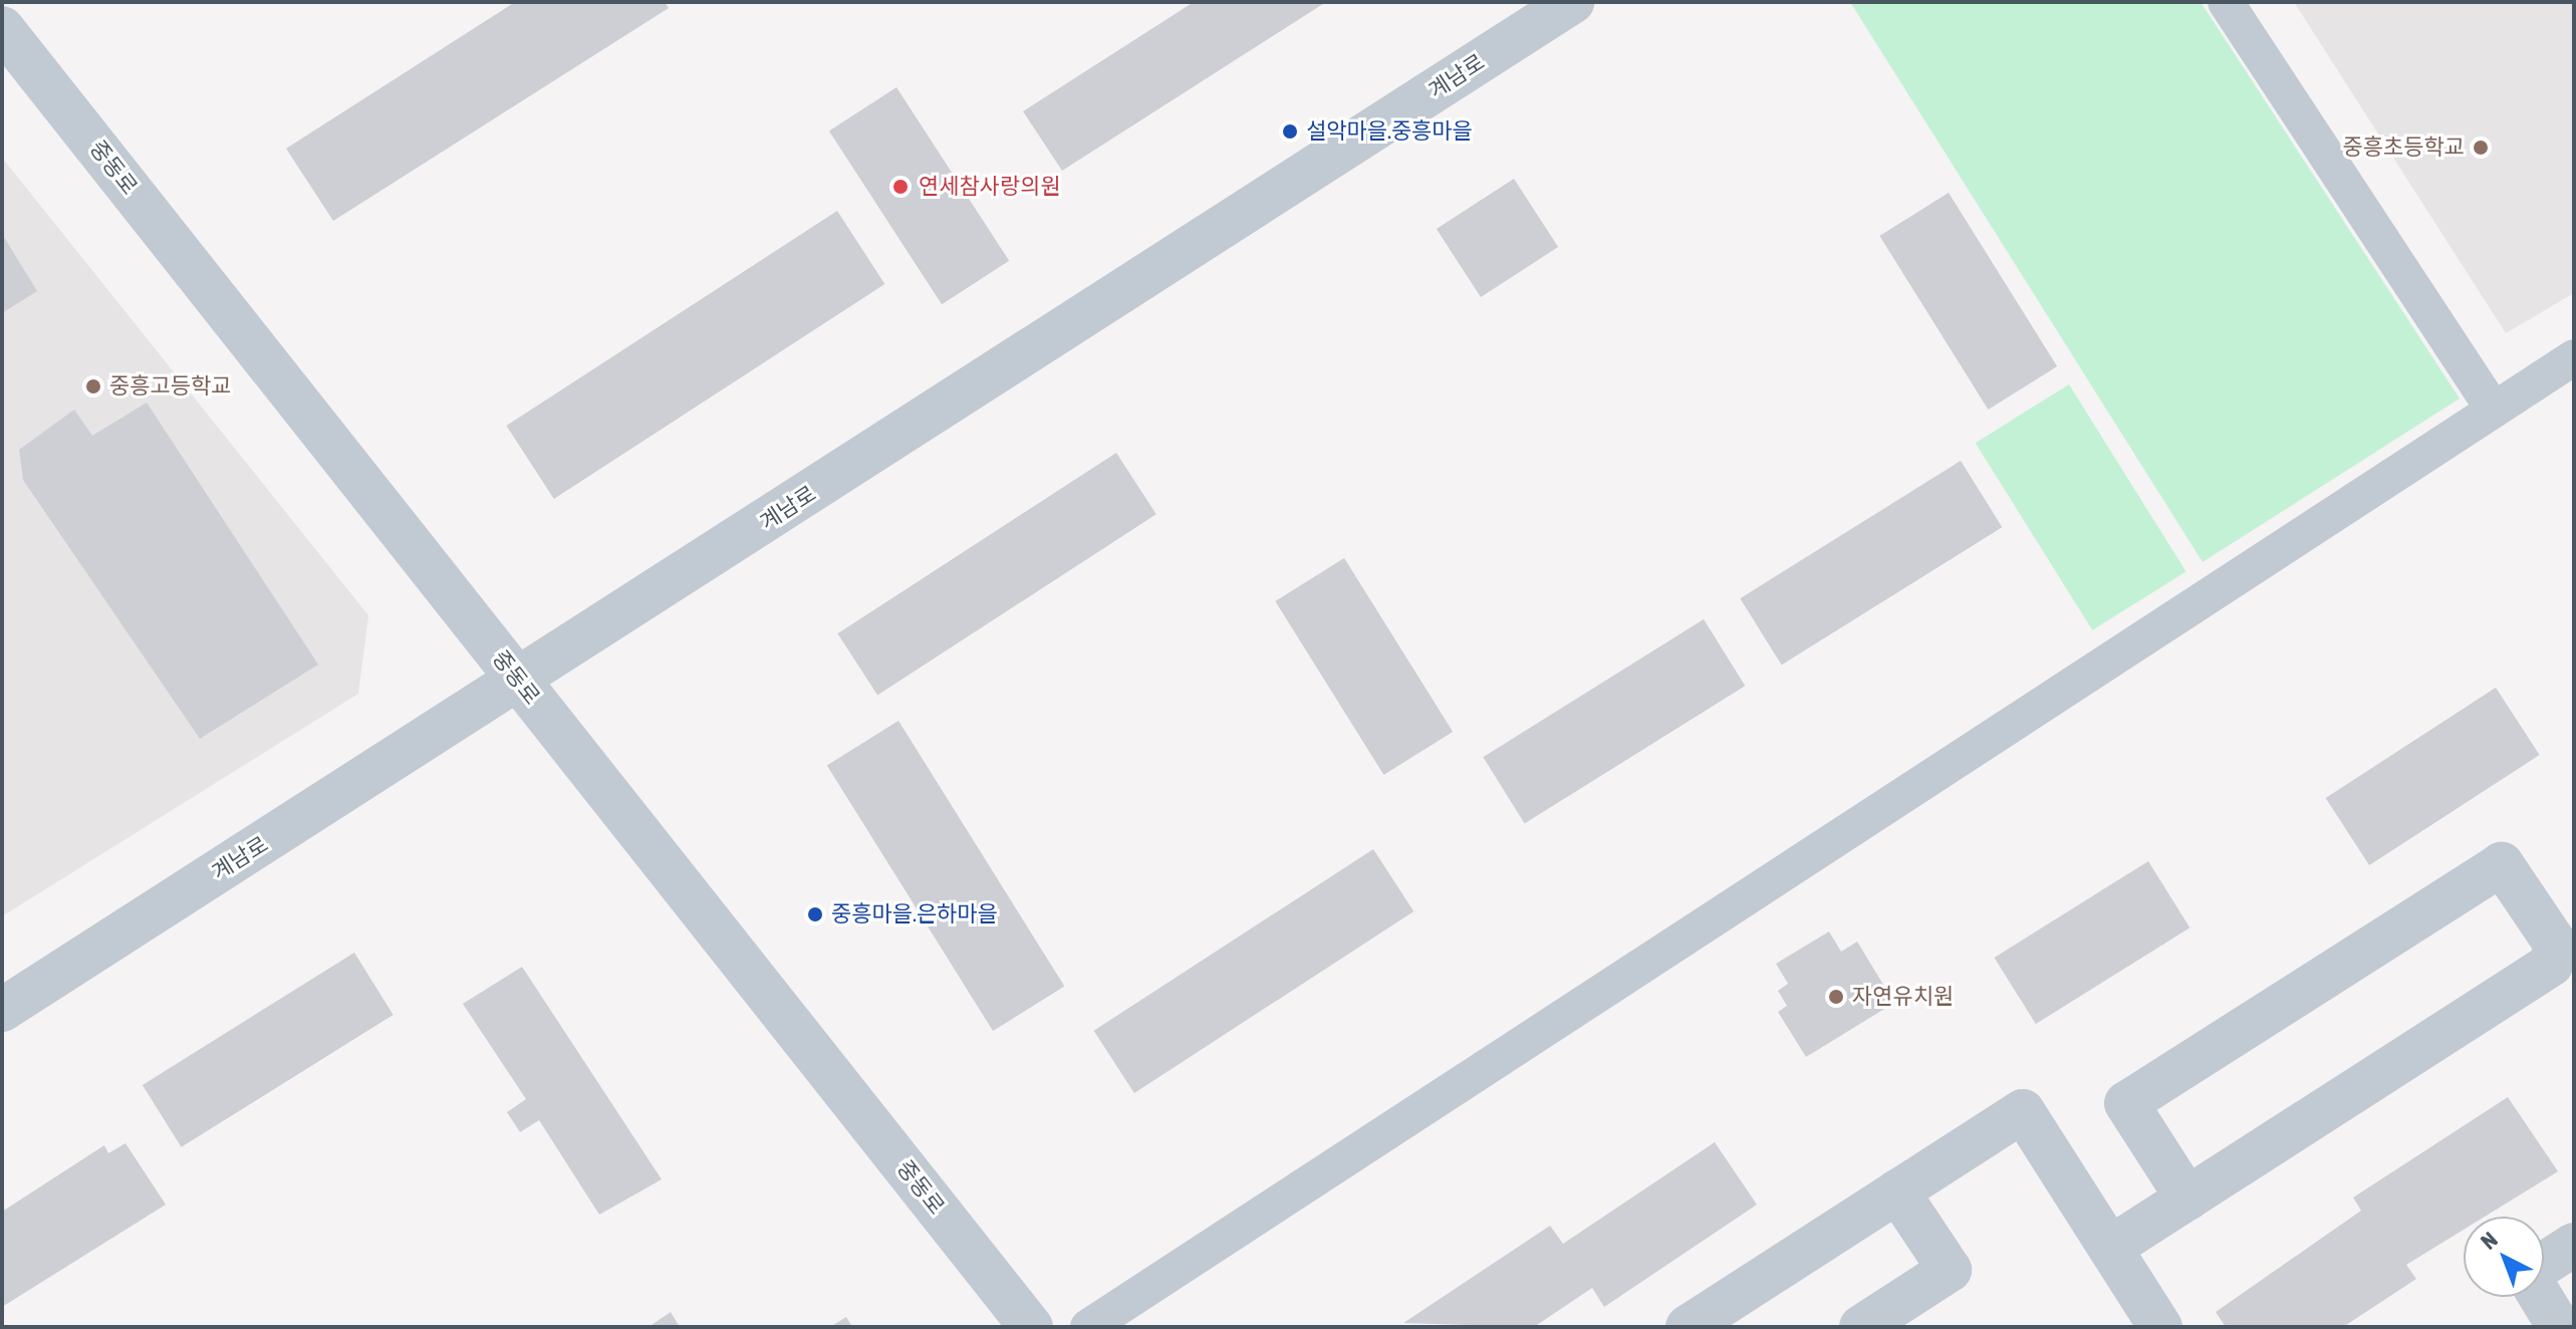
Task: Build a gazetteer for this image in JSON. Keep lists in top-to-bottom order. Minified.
{"streets":{"street":["계남로","중동로"]},"crossings":[["계남로","중동로"]],"places":["설악마을.중흥마을","중흥초등학교","연세참사랑의원","중흥고등학교","중흥마을.은하마을","자연유치원"],"north":"top left"}
